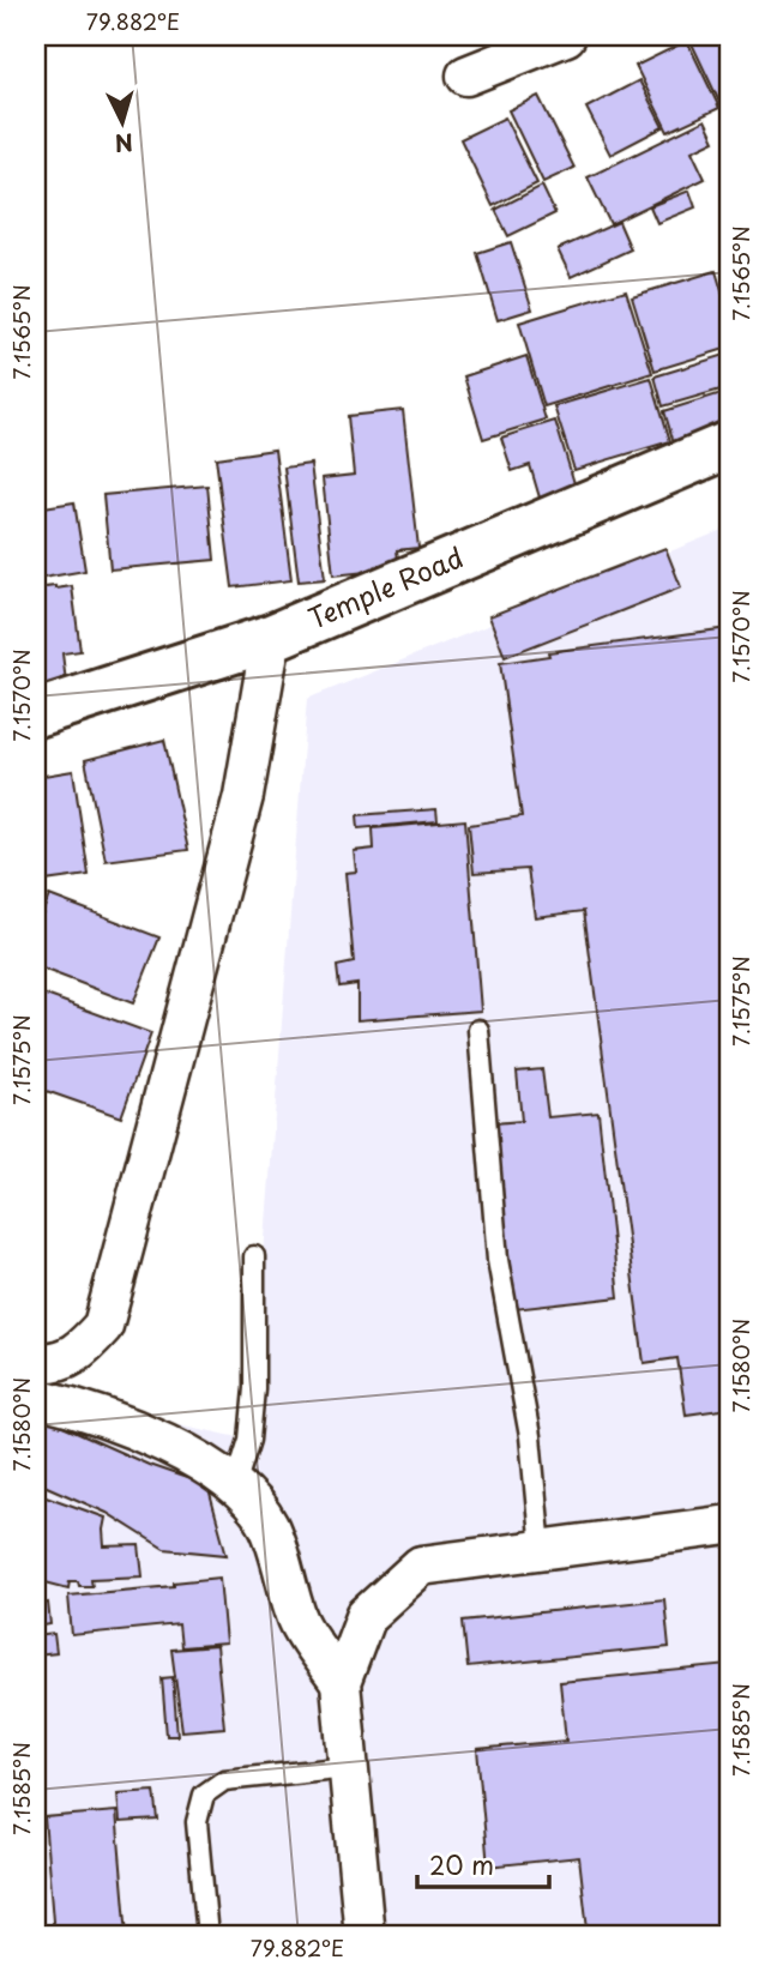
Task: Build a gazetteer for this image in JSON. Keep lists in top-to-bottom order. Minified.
{"streets":{"street":["Temple Road"]},"scale_bar":"20 m","north":"bottom","coordinates":["79.882°E","7.1565°N","7.1570°N","7.1575°N","7.1580°N","7.1585°N"]}
